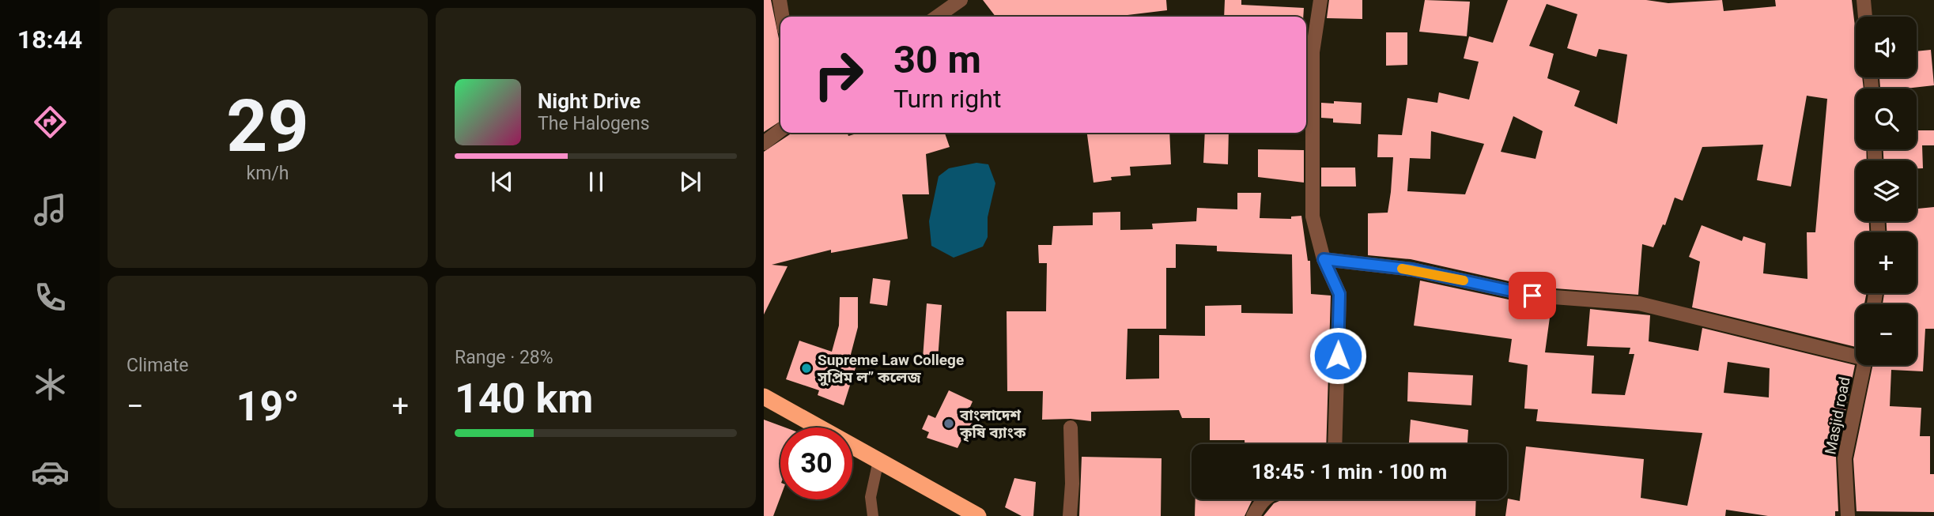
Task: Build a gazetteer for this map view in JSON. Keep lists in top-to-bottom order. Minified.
{"streets":{"street":["Masjid road"]},"places":["Supreme Law College সুপ্রিম ল” কলেজ","বাংলাদেশ কৃষি ব্যাংক"],"page":{"tabs":"18:44","tile":[["29","km/h"],"Climate",["Range · 28%","140 km"]],"map_buttons":["+","−"],"turn":["30 m","Turn right"],"song":["Night Drive","The Halogens"],"heat":["−","19°","+"],"limit":"30","trip":"18:45 · 1 min · 100 m"}}
